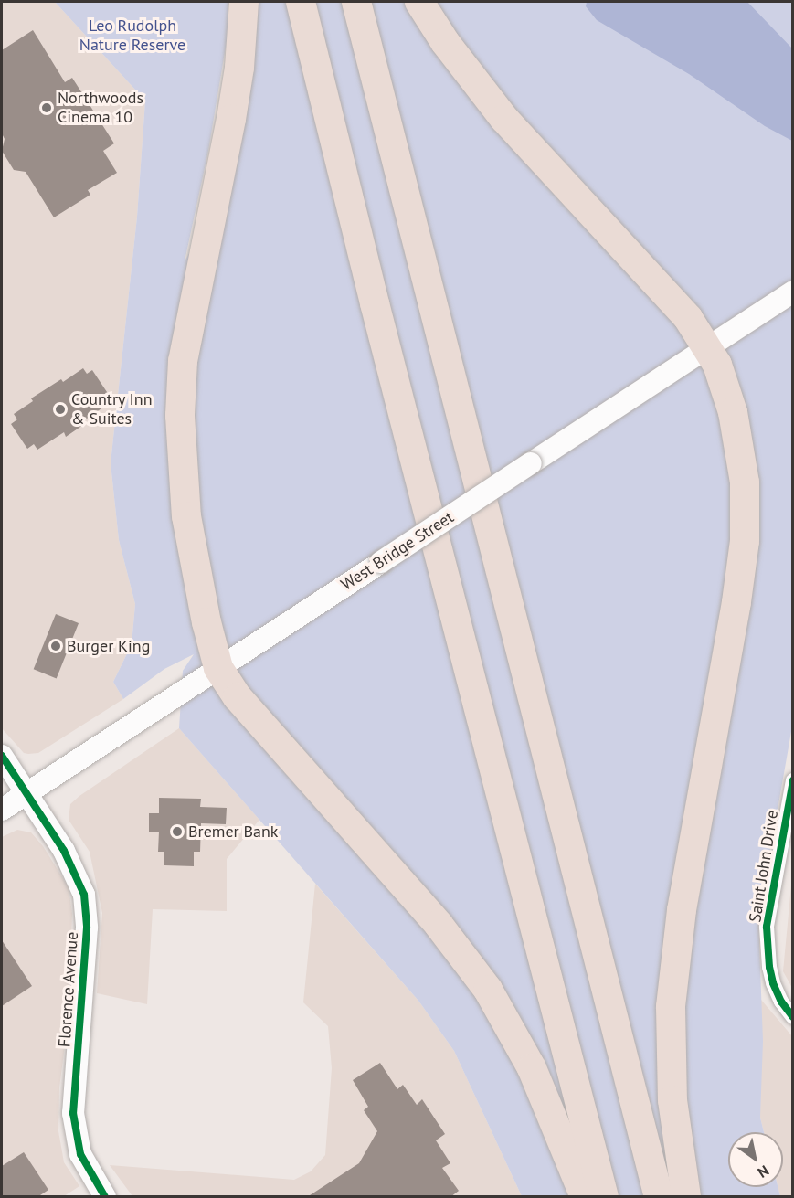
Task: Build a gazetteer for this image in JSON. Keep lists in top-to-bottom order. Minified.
{"streets":{"main road":["West Bridge Street","Florence Avenue"],"street":["Saint John Drive"]},"crossings":[["West Bridge Street","Florence Avenue"]],"parks":["Leo Rudolph Nature Reserve"],"places":["Northwoods Cinema 10","Country Inn & Suites","Burger King","Bremer Bank"],"north":"bottom right"}
